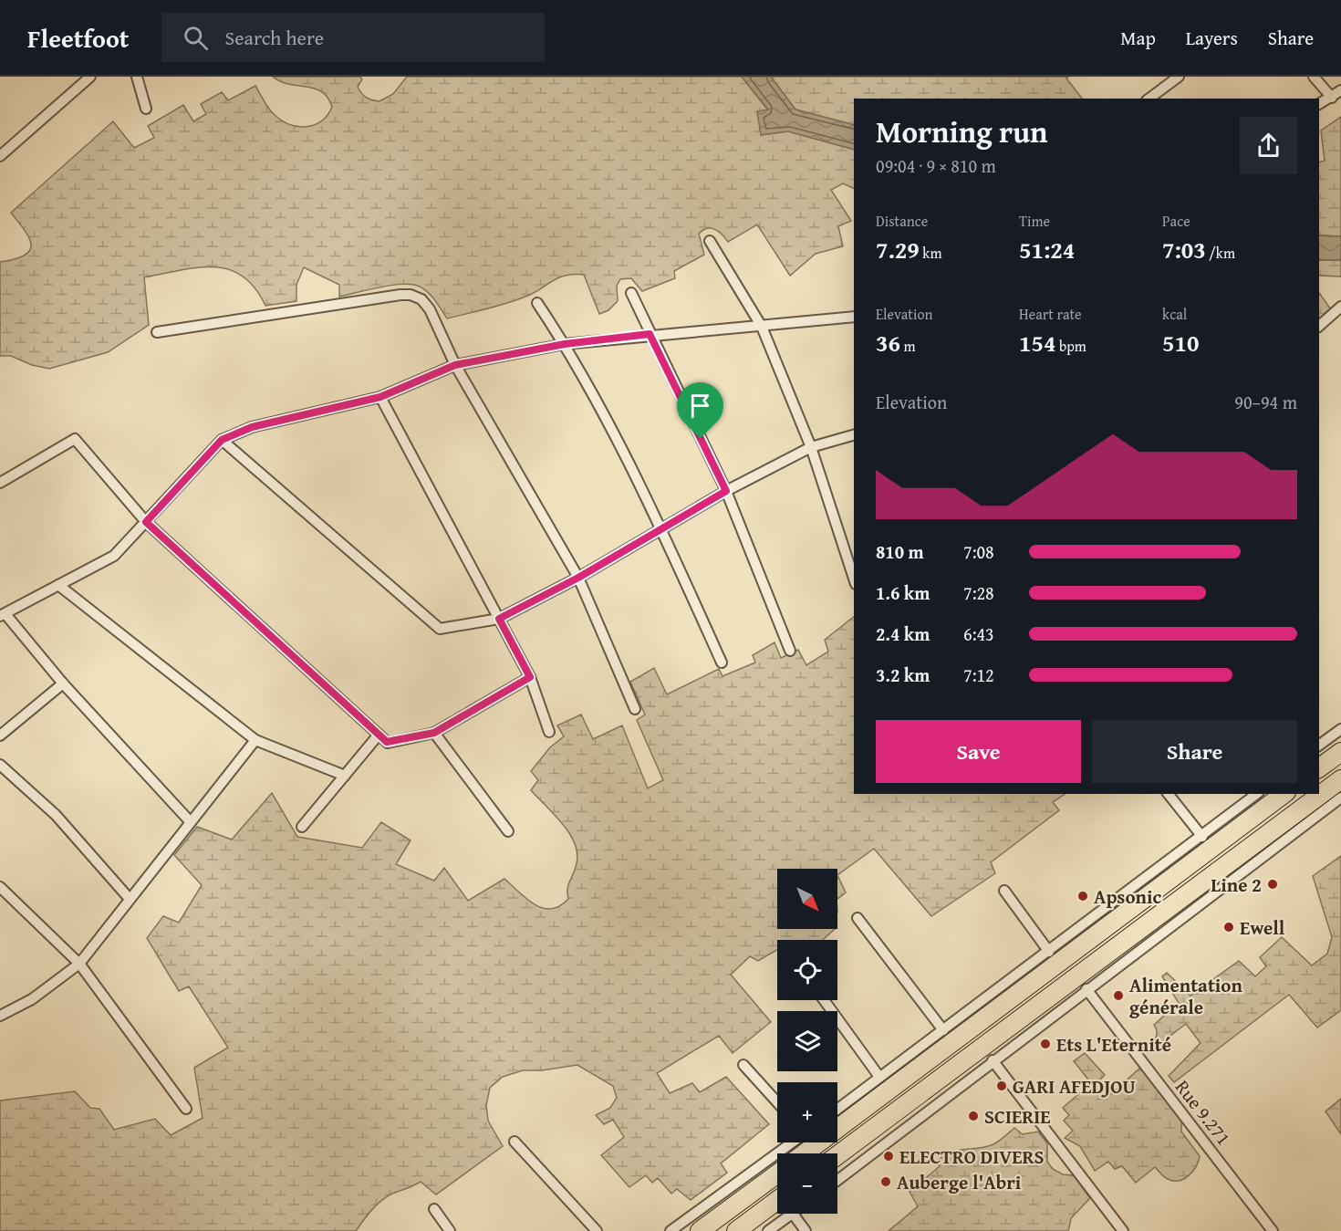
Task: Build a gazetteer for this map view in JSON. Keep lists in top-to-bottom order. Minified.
{"streets":{"street":["Rue 9.271"]},"places":["Line 2","Apsonic","Ewell","Alimentation générale","Ets L'Eternité","GARI AFEDJOU","SCIERIE","ELECTRO DIVERS","Auberge l'Abri"],"north":"bottom right","page":{"header":"Fleetfoot","search":"Search here","nav":["Map","Layers","Share"],"heading":["Morning run","09:04 · 9 × 810 m"],"stats":[["Distance","7.29 km"],["Time","51:24"],["Pace","7:03 /km"],["Elevation","36 m"],["Heart rate","154 bpm"],["kcal","510"]],"chart":["Elevation","90–94 m"],"list":[{"name":"810 m","note":"7:08"},{"name":"1.6 km","note":"7:28"},{"name":"2.4 km","note":"6:43"},{"name":"3.2 km","note":"7:12"}],"buttons":["Save","Share"],"map_buttons":["+","−"]}}
